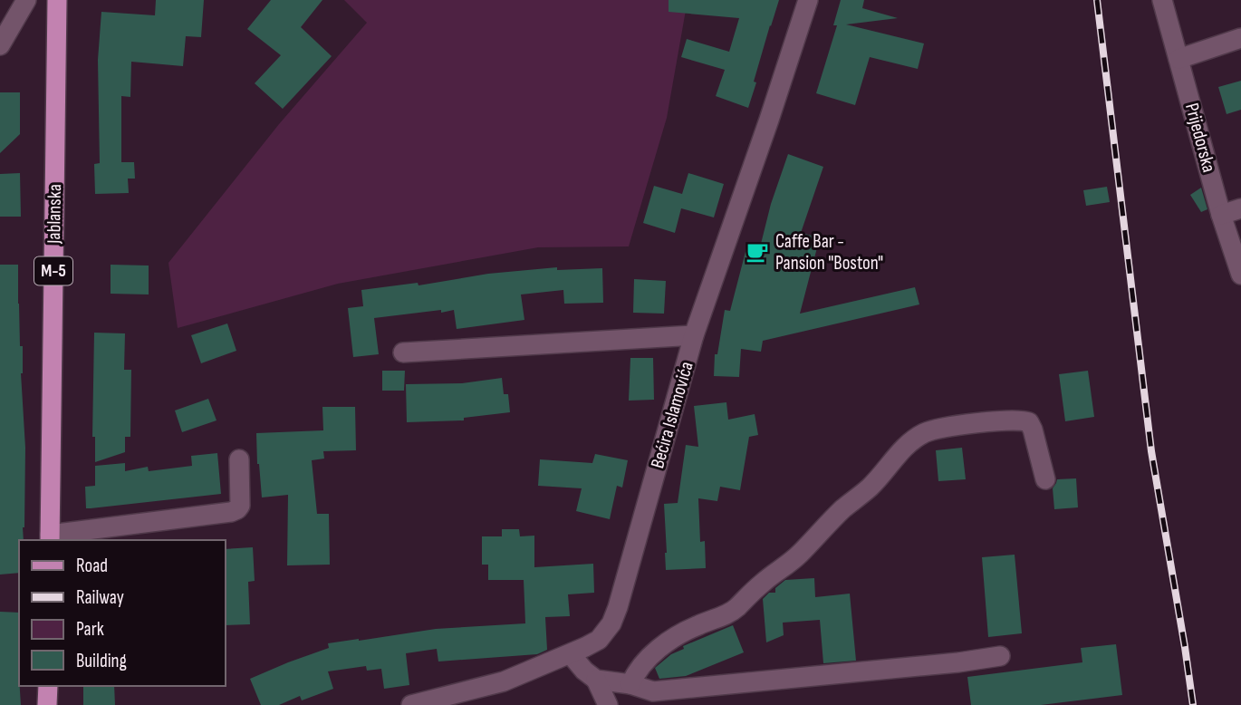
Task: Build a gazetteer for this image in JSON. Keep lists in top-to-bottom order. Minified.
{"streets":{"main road":["Jablanska","M-5"],"street":["Prijedorska","Bećira Islamovića"]},"places":{"cafe":["Caffe Bar - Pansion \"Boston\""]},"legend":["Road","Railway","Park","Building"]}
